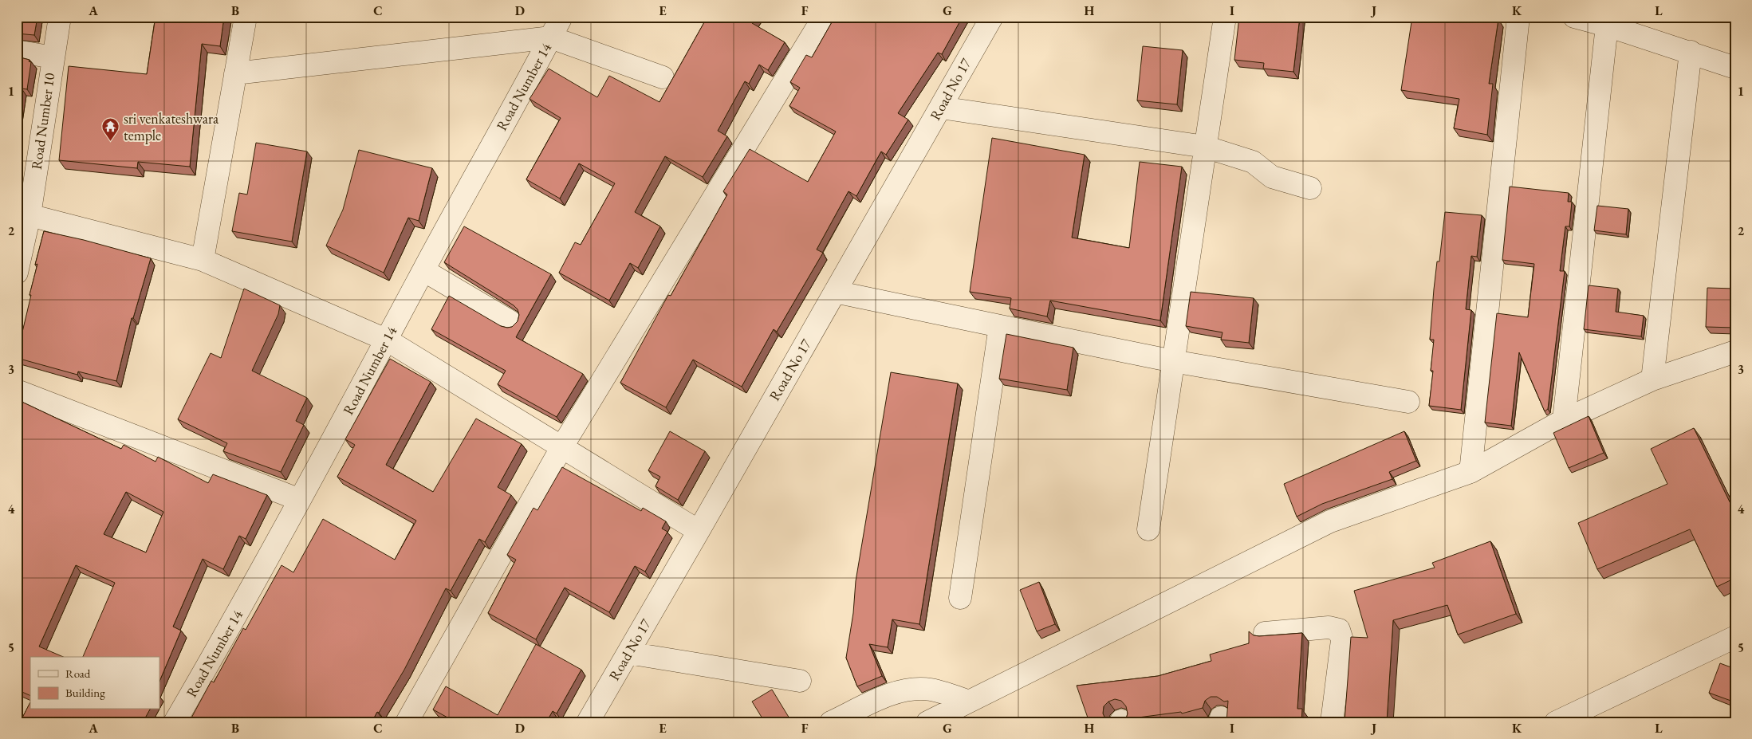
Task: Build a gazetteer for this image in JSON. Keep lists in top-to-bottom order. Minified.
{"streets":{"street":["Road Number 14","Road No 17","Road Number 10"]},"places":{"temple":["sri venkateshwara temple"]},"legend":["Road","Building"],"grid":{"columns":["A","B","C","D","E","F","G","H","I","J","K","L"],"rows":["1","2","3","4","5"]}}
